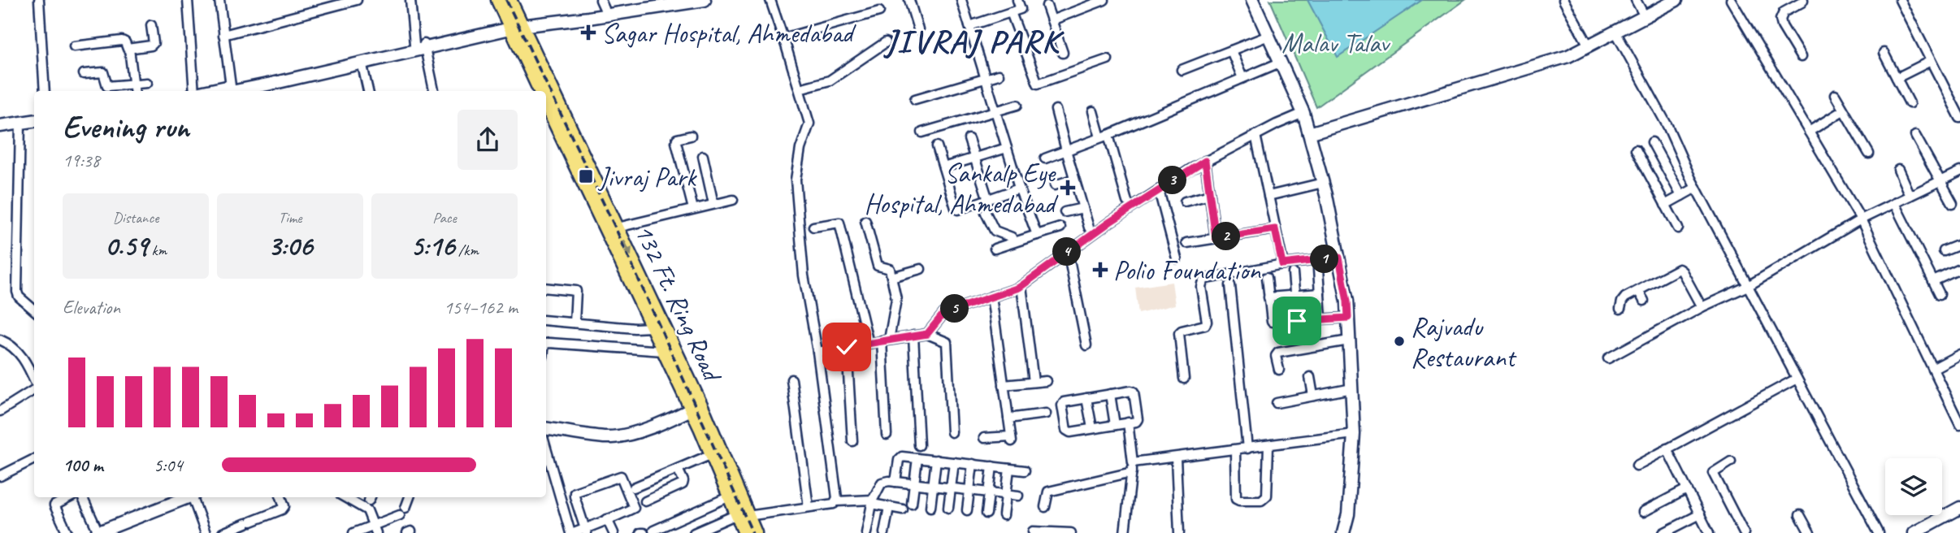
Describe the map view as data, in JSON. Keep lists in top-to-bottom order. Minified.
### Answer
{"streets":{"main road":["132 Ft. Ring Road"]},"districts":["JIVRAJ PARK"],"parks":["Malav Talav"],"places":{"health":["Sagar Hospital, Ahmedabad","Sankalp Eye Hospital, Ahmedabad","Polio Foundation"],"transit":["Jivraj Park"],"other":["Rajvadu Restaurant"]},"page":{"heading":["Evening run","19:38"],"pins":["3","2","4","1","5"],"stats":[["Distance","0.59 km"],["Time","3:06"],["Pace","5:16 /km"]],"chart":["Elevation","154–162 m"],"list":[{"name":"100 m","note":"5:04"}]}}
